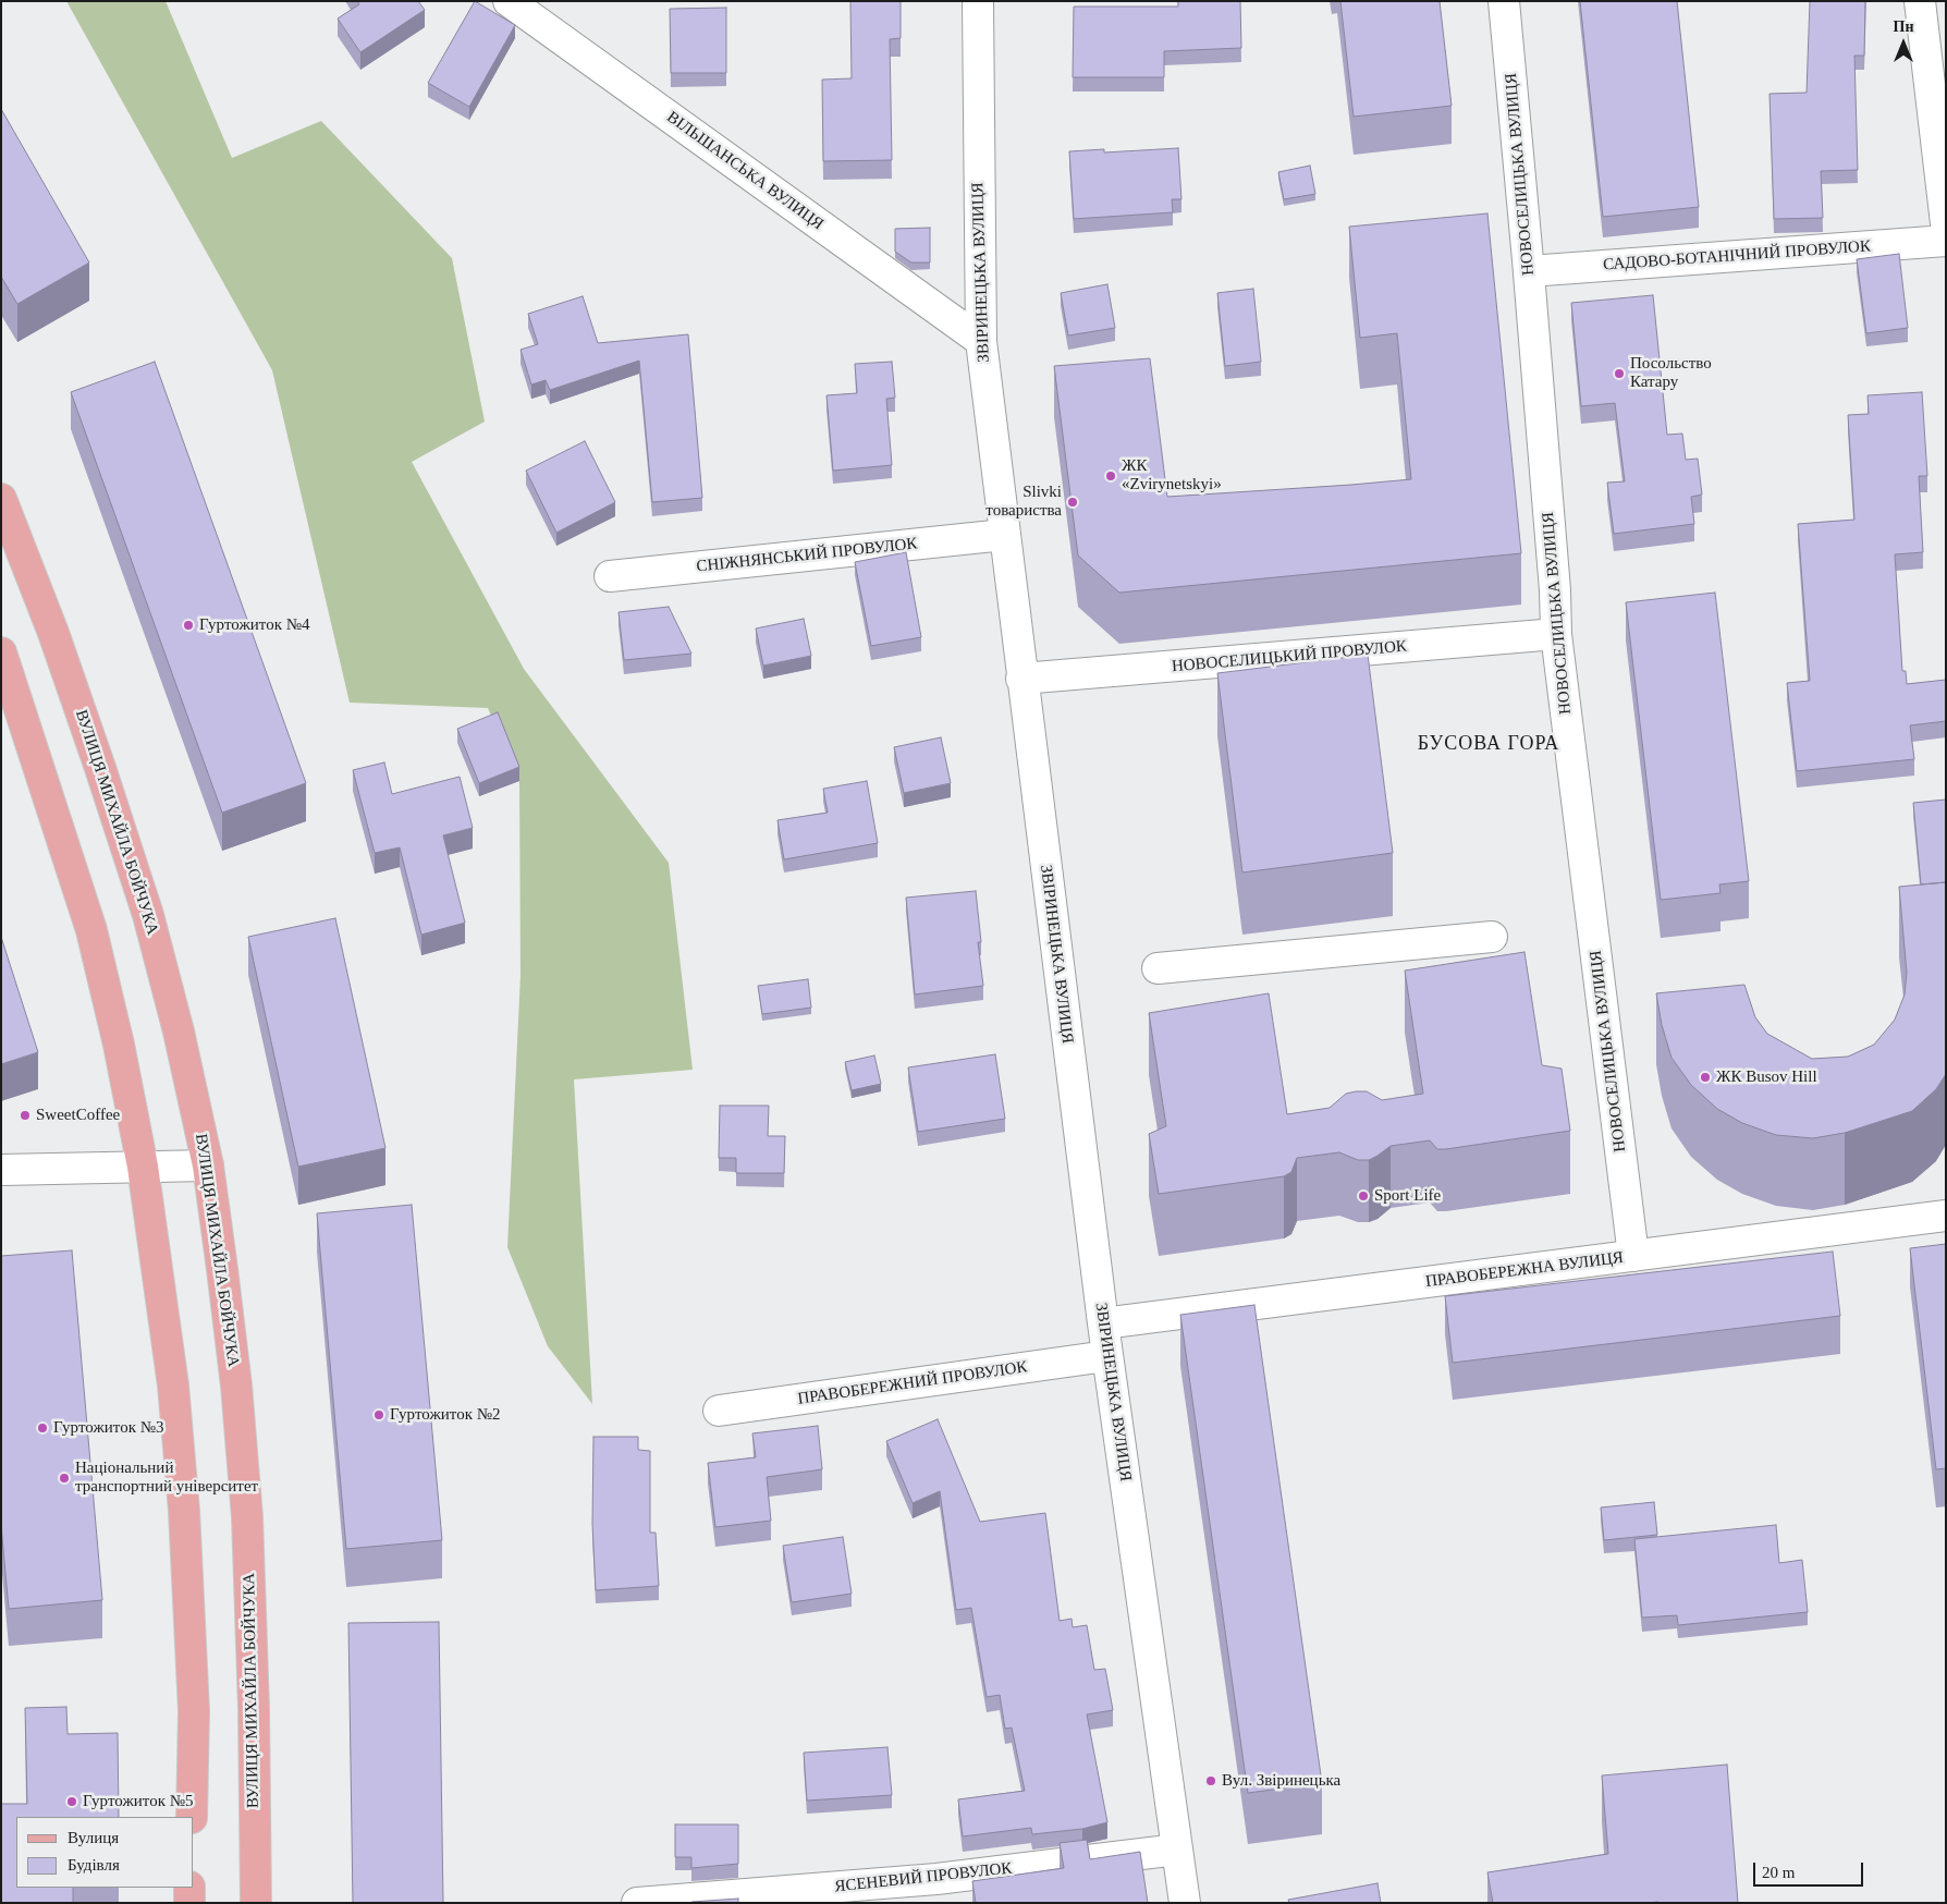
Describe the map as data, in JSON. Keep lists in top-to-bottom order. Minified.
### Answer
{"streets":{"main road":["ВУЛИЦЯ МИХАЙЛА БОЙЧУКА"],"street":["ВІЛЬШАНСЬКА ВУЛИЦЯ","НОВОСЕЛИЦЬКА ВУЛИЦЯ","САДОВО-БОТАНІЧНИЙ ПРОВУЛОК","ЗВІРИНЕЦЬКА ВУЛИЦЯ","СНІЖНЯНСЬКИЙ ПРОВУЛОК","НОВОСЕЛИЦЬКИЙ ПРОВУЛОК","ПРАВОБЕРЕЖНА ВУЛИЦЯ","ПРАВОБЕРЕЖНИЙ ПРОВУЛОК","ЯСЕНЕВИЙ ПРОВУЛОК"]},"crossings":[["ВІЛЬШАНСЬКА ВУЛИЦЯ","ЗВІРИНЕЦЬКА ВУЛИЦЯ"],["НОВОСЕЛИЦЬКА ВУЛИЦЯ","САДОВО-БОТАНІЧНИЙ ПРОВУЛОК"],["НОВОСЕЛИЦЬКА ВУЛИЦЯ","НОВОСЕЛИЦЬКИЙ ПРОВУЛОК"],["НОВОСЕЛИЦЬКА ВУЛИЦЯ","ПРАВОБЕРЕЖНА ВУЛИЦЯ"],["ЗВІРИНЕЦЬКА ВУЛИЦЯ","СНІЖНЯНСЬКИЙ ПРОВУЛОК"],["ЗВІРИНЕЦЬКА ВУЛИЦЯ","НОВОСЕЛИЦЬКИЙ ПРОВУЛОК"],["ЗВІРИНЕЦЬКА ВУЛИЦЯ","ПРАВОБЕРЕЖНА ВУЛИЦЯ"],["ЗВІРИНЕЦЬКА ВУЛИЦЯ","ПРАВОБЕРЕЖНИЙ ПРОВУЛОК"],["ЗВІРИНЕЦЬКА ВУЛИЦЯ","ЯСЕНЕВИЙ ПРОВУЛОК"]],"districts":["БУСОВА ГОРА"],"places":["Посольство Катару","ЖК «Zvirynetskyi»","Slivki товариства","Гуртожиток №4","ЖК Busov Hill","SweetCoffee","Sport Life","Гуртожиток №2","Гуртожиток №3","Національний транспортний університет","Вул. Звіринецька","Гуртожиток №5"],"legend":["Вулиця","Будівля"],"scale_bar":"20 m","north":"top"}
